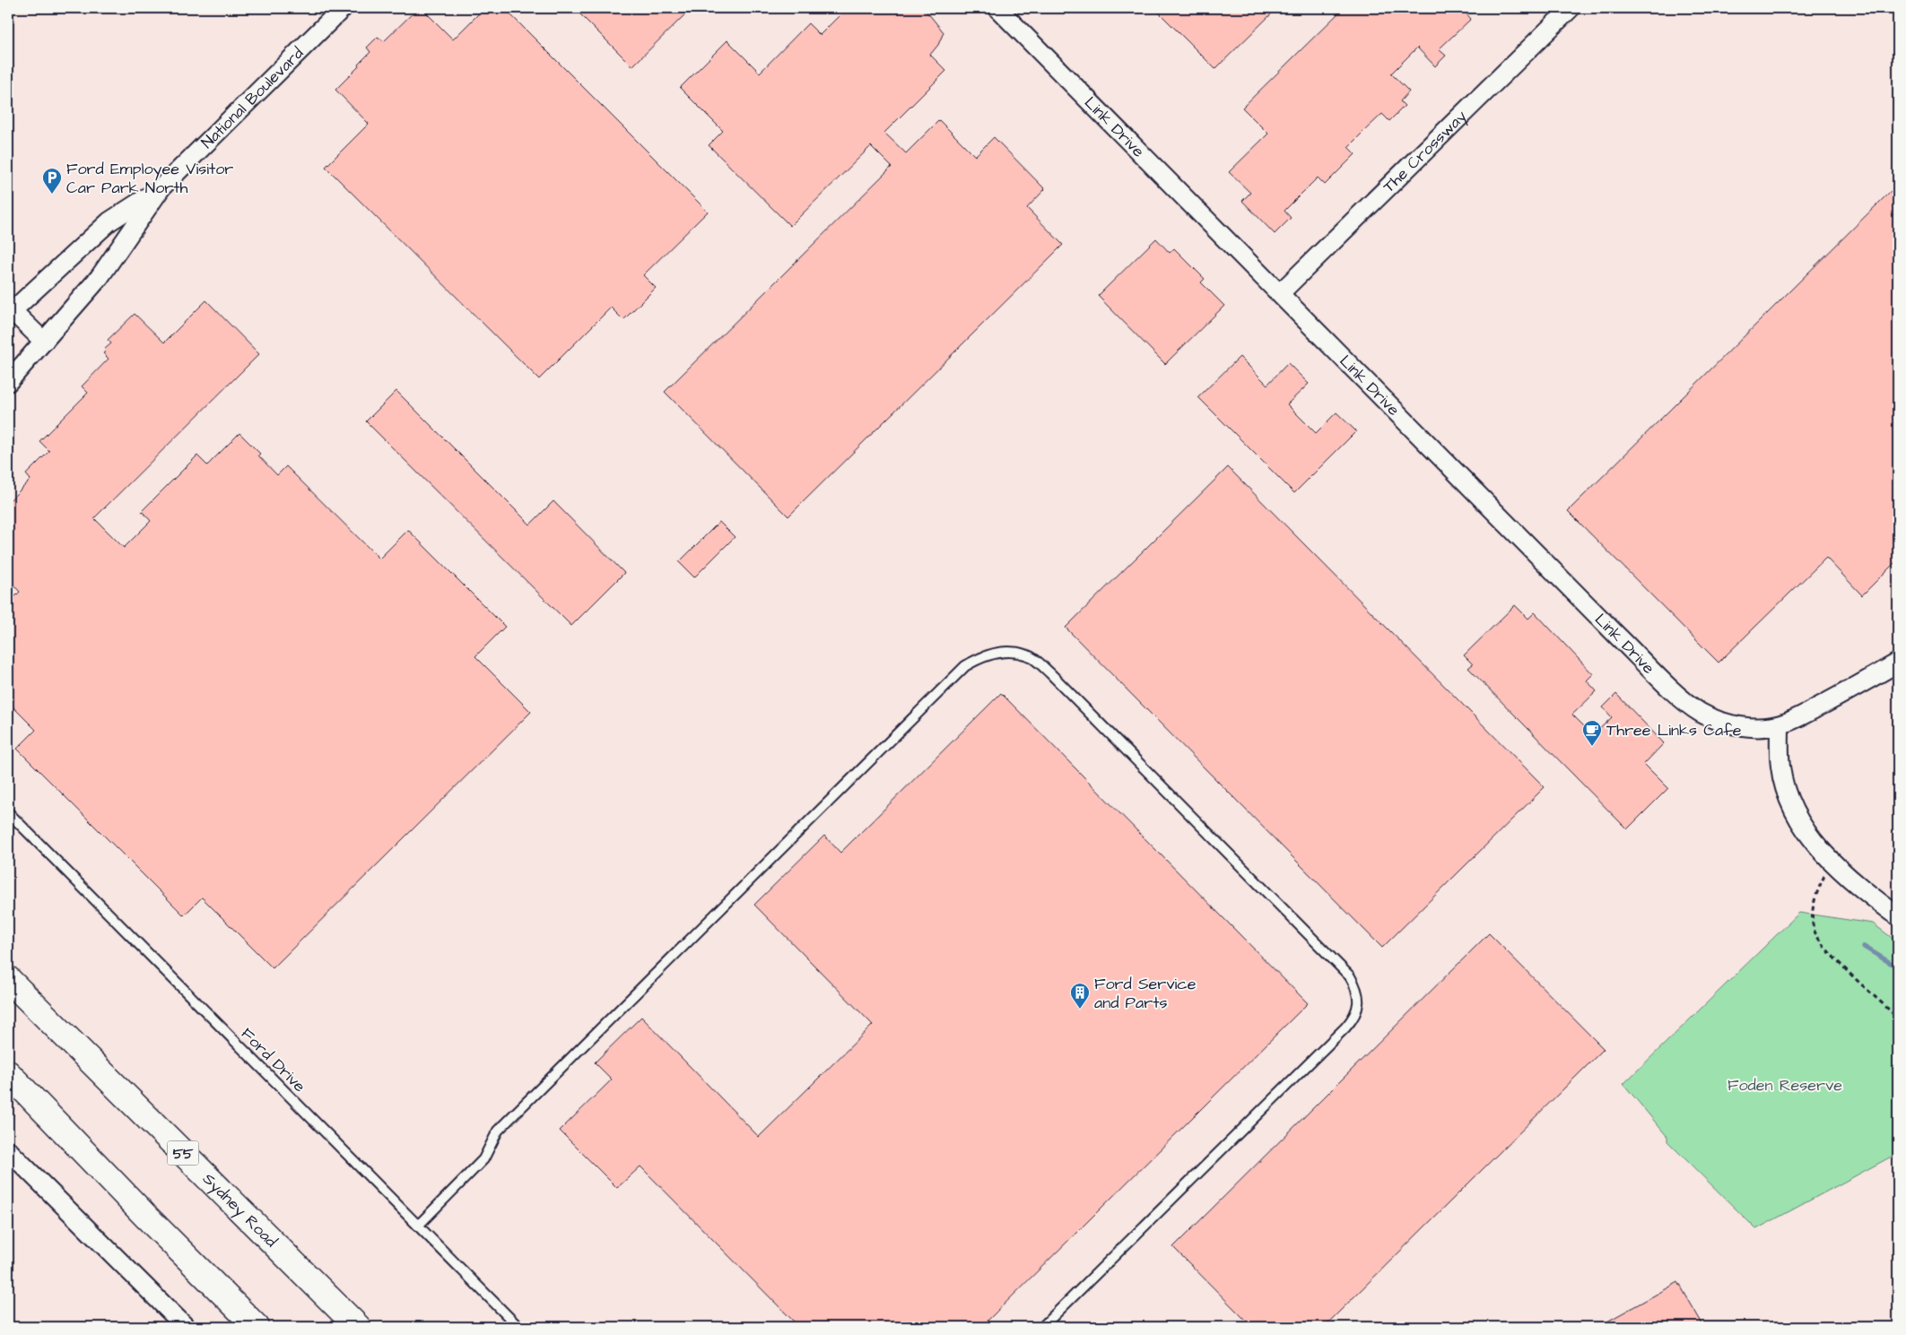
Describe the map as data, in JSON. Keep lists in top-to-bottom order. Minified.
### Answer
{"streets":{"highway":["55","Sydney Road"],"street":["National Boulevard","Link Drive","The Crossway"],"lane":["Ford Drive"]},"crossings":[["Link Drive","The Crossway"]],"parks":["Foden Reserve"],"places":{"parking":["Ford Employee Visitor Car Park North"],"cafe":["Three Links Cafe"],"building":["Ford Service and Parts"]}}
